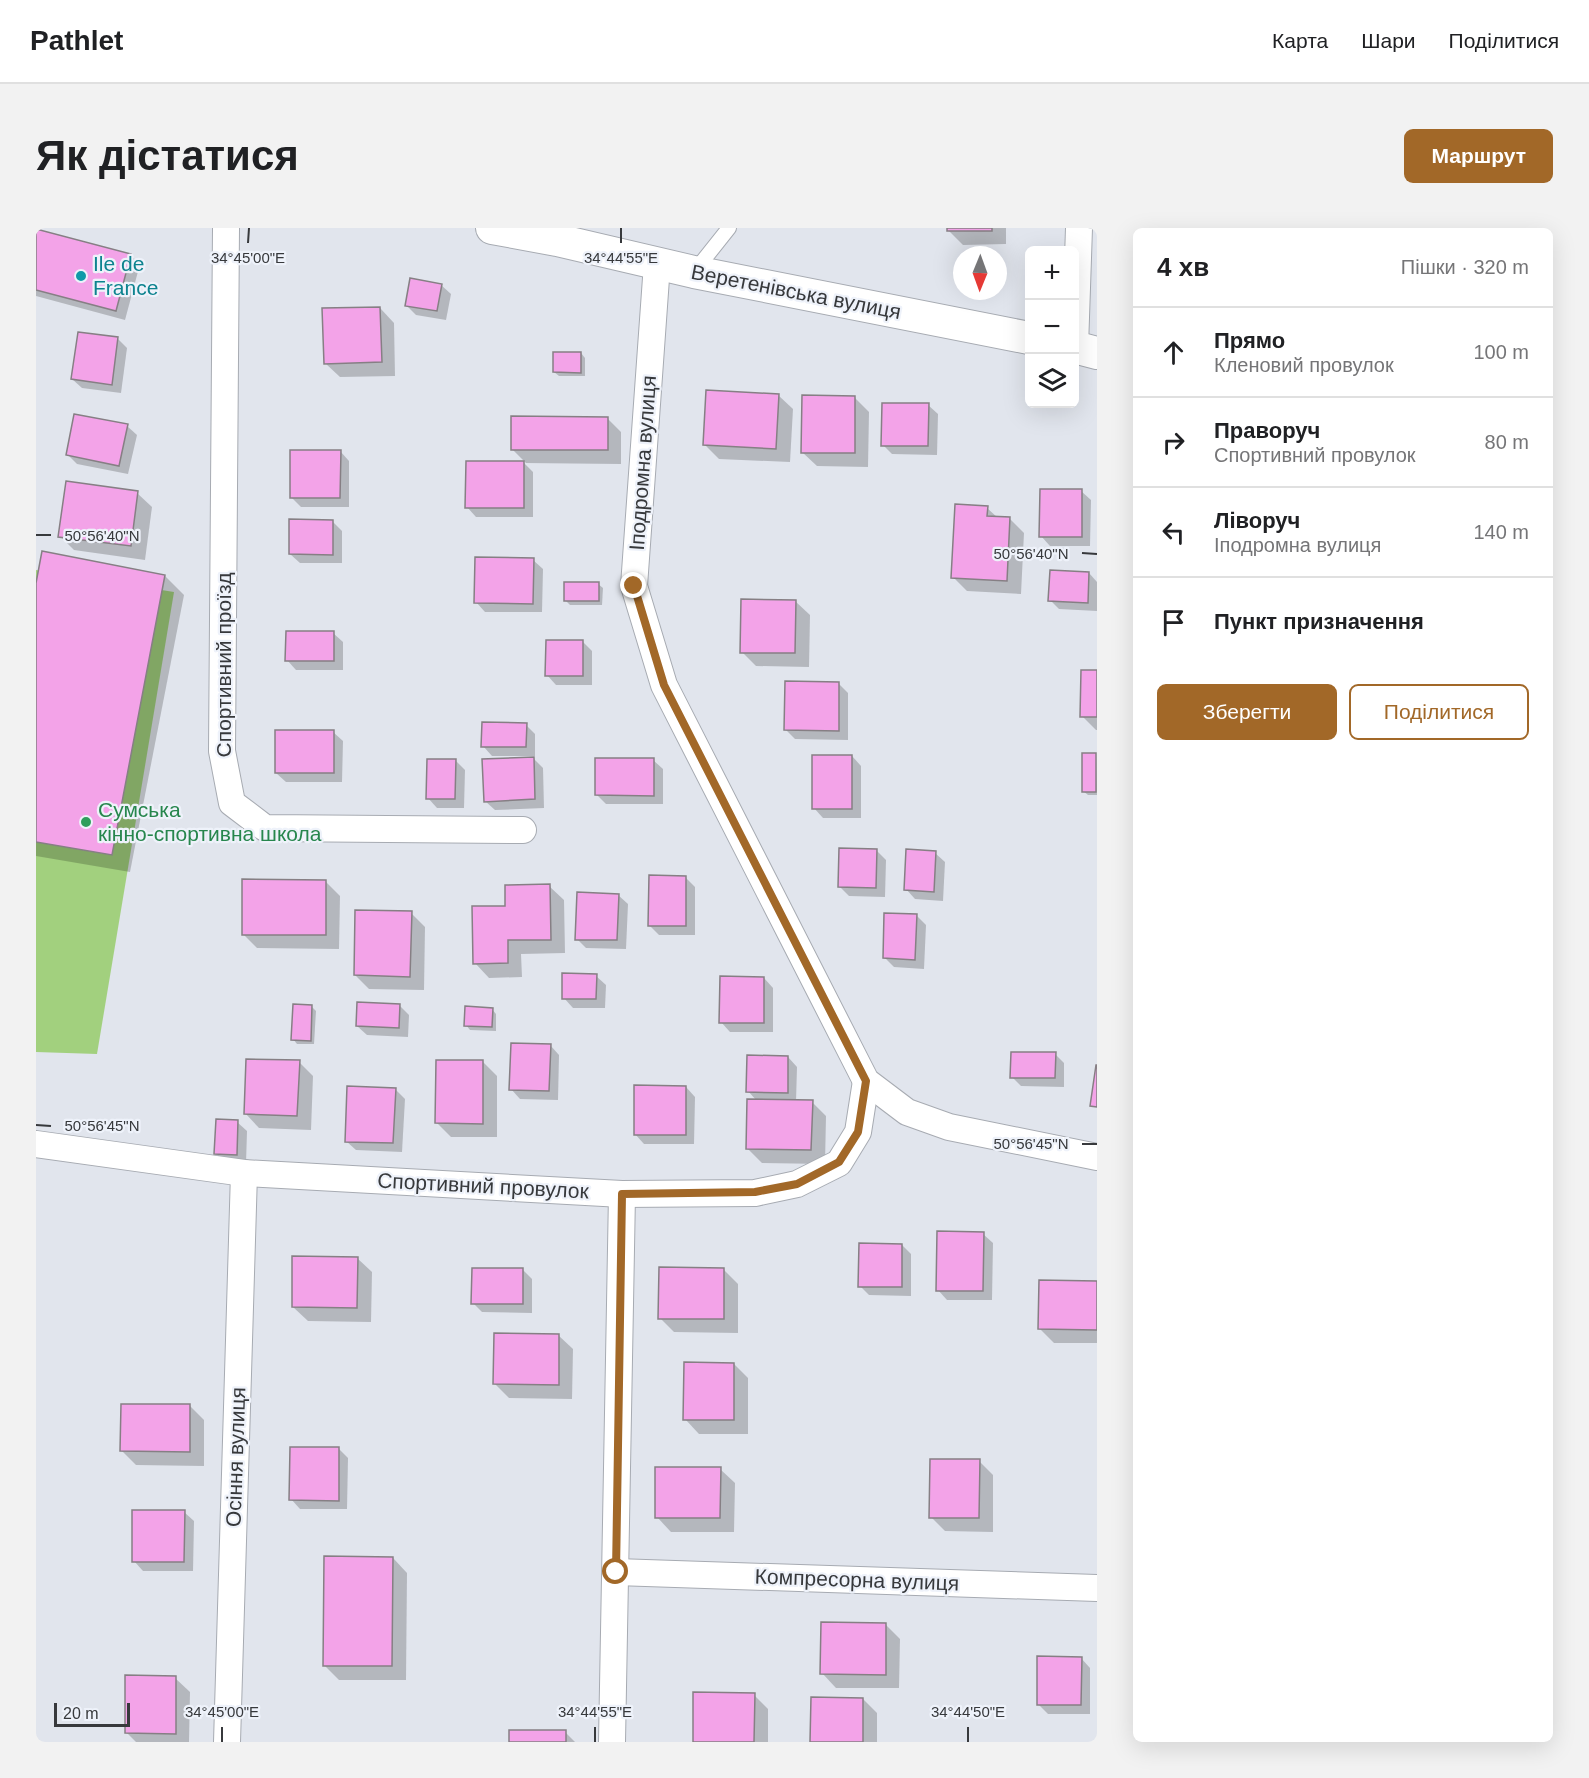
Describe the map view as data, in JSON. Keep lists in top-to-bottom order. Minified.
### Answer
{"streets":{"street":["Веретенівська вулиця","Іподромна вулиця","Спортивний проїзд","Спортивний провулок","Осіння вулиця","Компресорна вулиця"]},"crossings":[["Веретенівська вулиця","Іподромна вулиця"],["Іподромна вулиця","Спортивний провулок"],["Спортивний провулок","Осіння вулиця"]],"places":["Ile de France","Сумська кінно-спортивна школа"],"scale_bar":"20 m","north":"bottom","page":{"header":"Pathlet","nav":["Карта","Шари","Поділитися"],"buttons":["Маршрут",["Зберегти","Поділитися"]],"title":"Як дістатися","heading":["4 хв","Пішки · 320 m"],"map_buttons":["+","−"],"list":[["Прямо","Кленовий провулок","100 m"],["Праворуч","Спортивний провулок","80 m"],["Ліворуч","Іподромна вулиця","140 m"],"Пункт призначення"],"scale":"20 m"},"coordinates":["34°45'00\"E","34°44'55\"E","50°56'40\"N","50°56'45\"N","34°44'50\"E"]}
